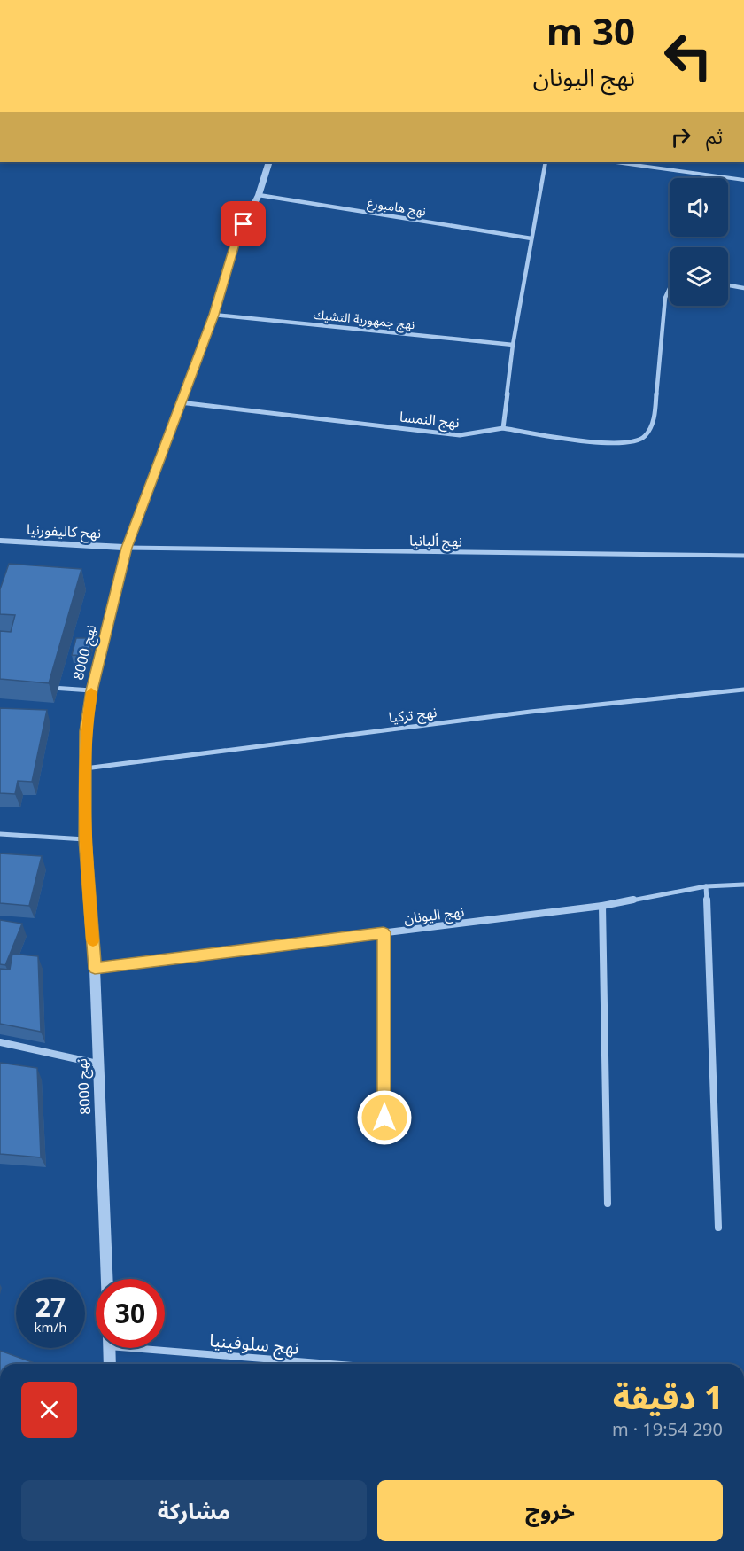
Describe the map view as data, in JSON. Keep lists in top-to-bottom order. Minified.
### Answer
{"streets":{"street":["نهج هامبورغ","نهج جمهورية التشيك","نهج النمسا","نهح كاليفورنيا","نهج ألبانيا","نهج 8000","نهج تركيا","نهج اليونان","نهج سلوفينيا"]},"crossings":[["نهج هامبورغ","نهج 8000"],["نهج جمهورية التشيك","نهج 8000"],["نهج النمسا","نهج 8000"],["نهح كاليفورنيا","نهج ألبانيا"],["نهح كاليفورنيا","نهج 8000"],["نهج ألبانيا","نهج 8000"],["نهج 8000","نهج تركيا"],["نهج 8000","نهج اليونان"]],"page":{"turn":["30 m","نهج اليونان"],"then":"ثم","speed":"27 km/h","limit":"30","heading":["1 دقيقة","290 m · 19:54"],"buttons":["خروج","مشاركة"]}}
